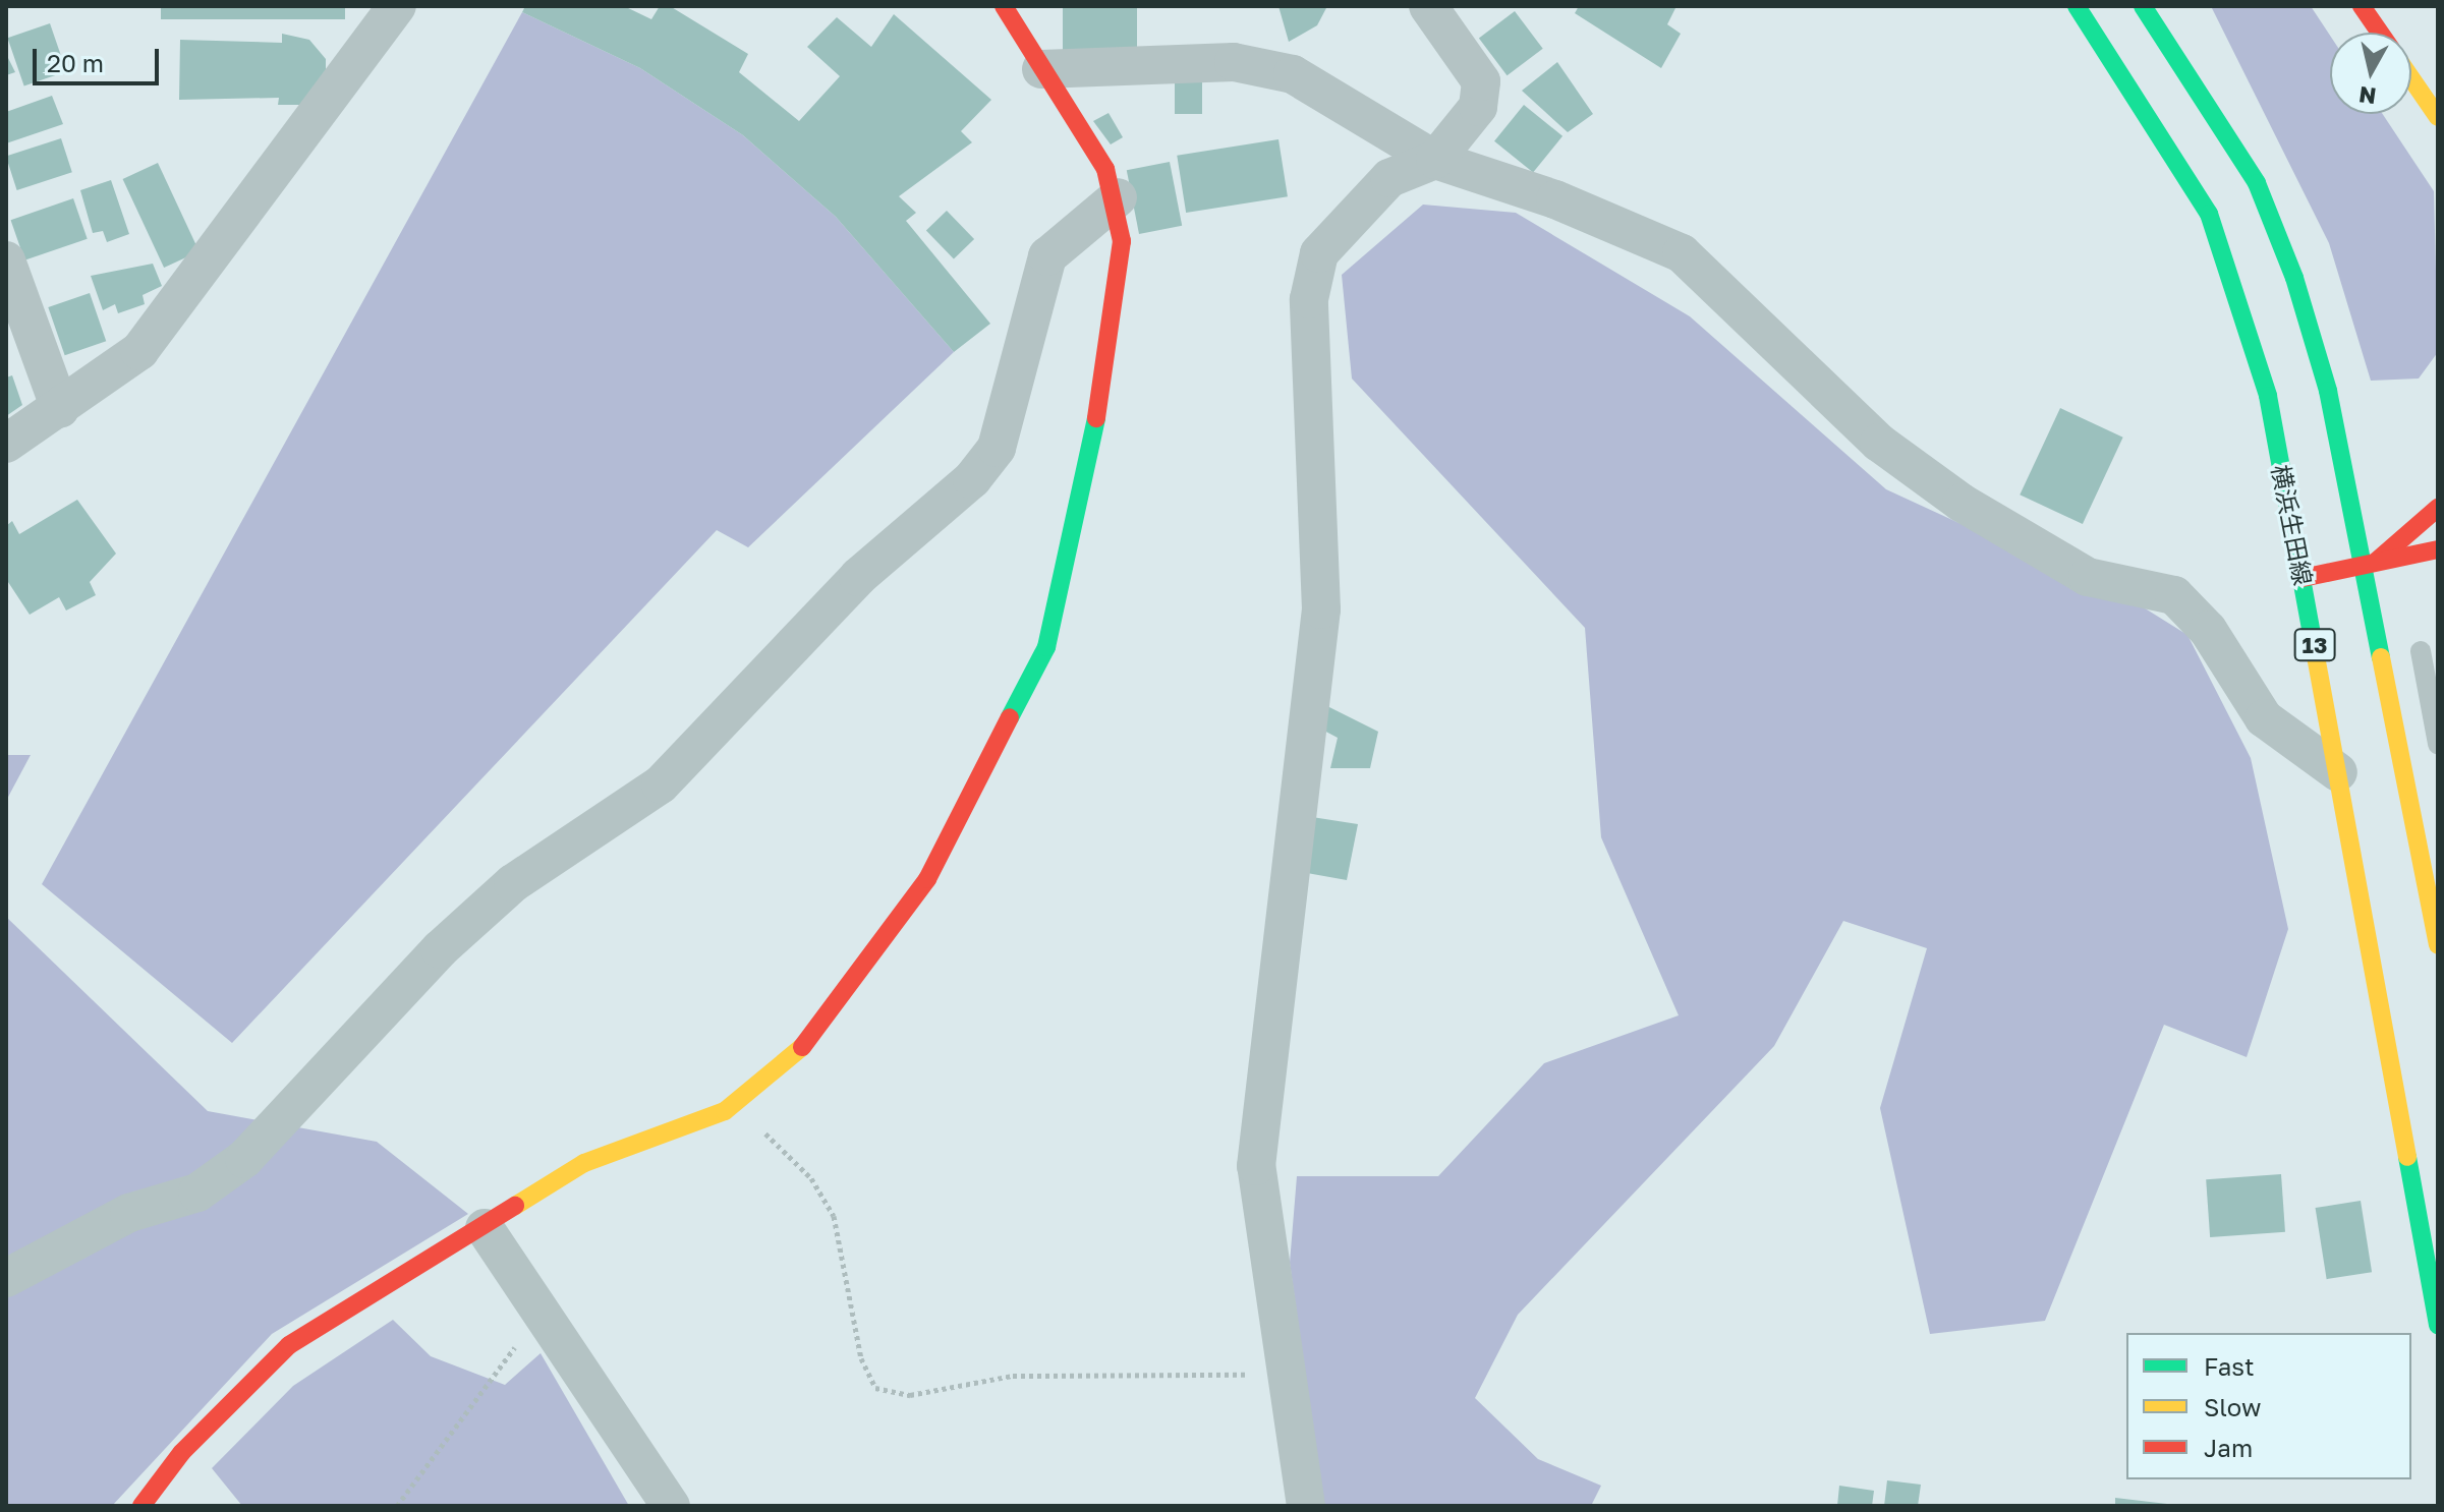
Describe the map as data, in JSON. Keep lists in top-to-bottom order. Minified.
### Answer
{"streets":{"main road":["横浜生田線","13"]},"legend":["Fast","Slow","Jam"],"scale_bar":"20 m","north":"bottom"}
